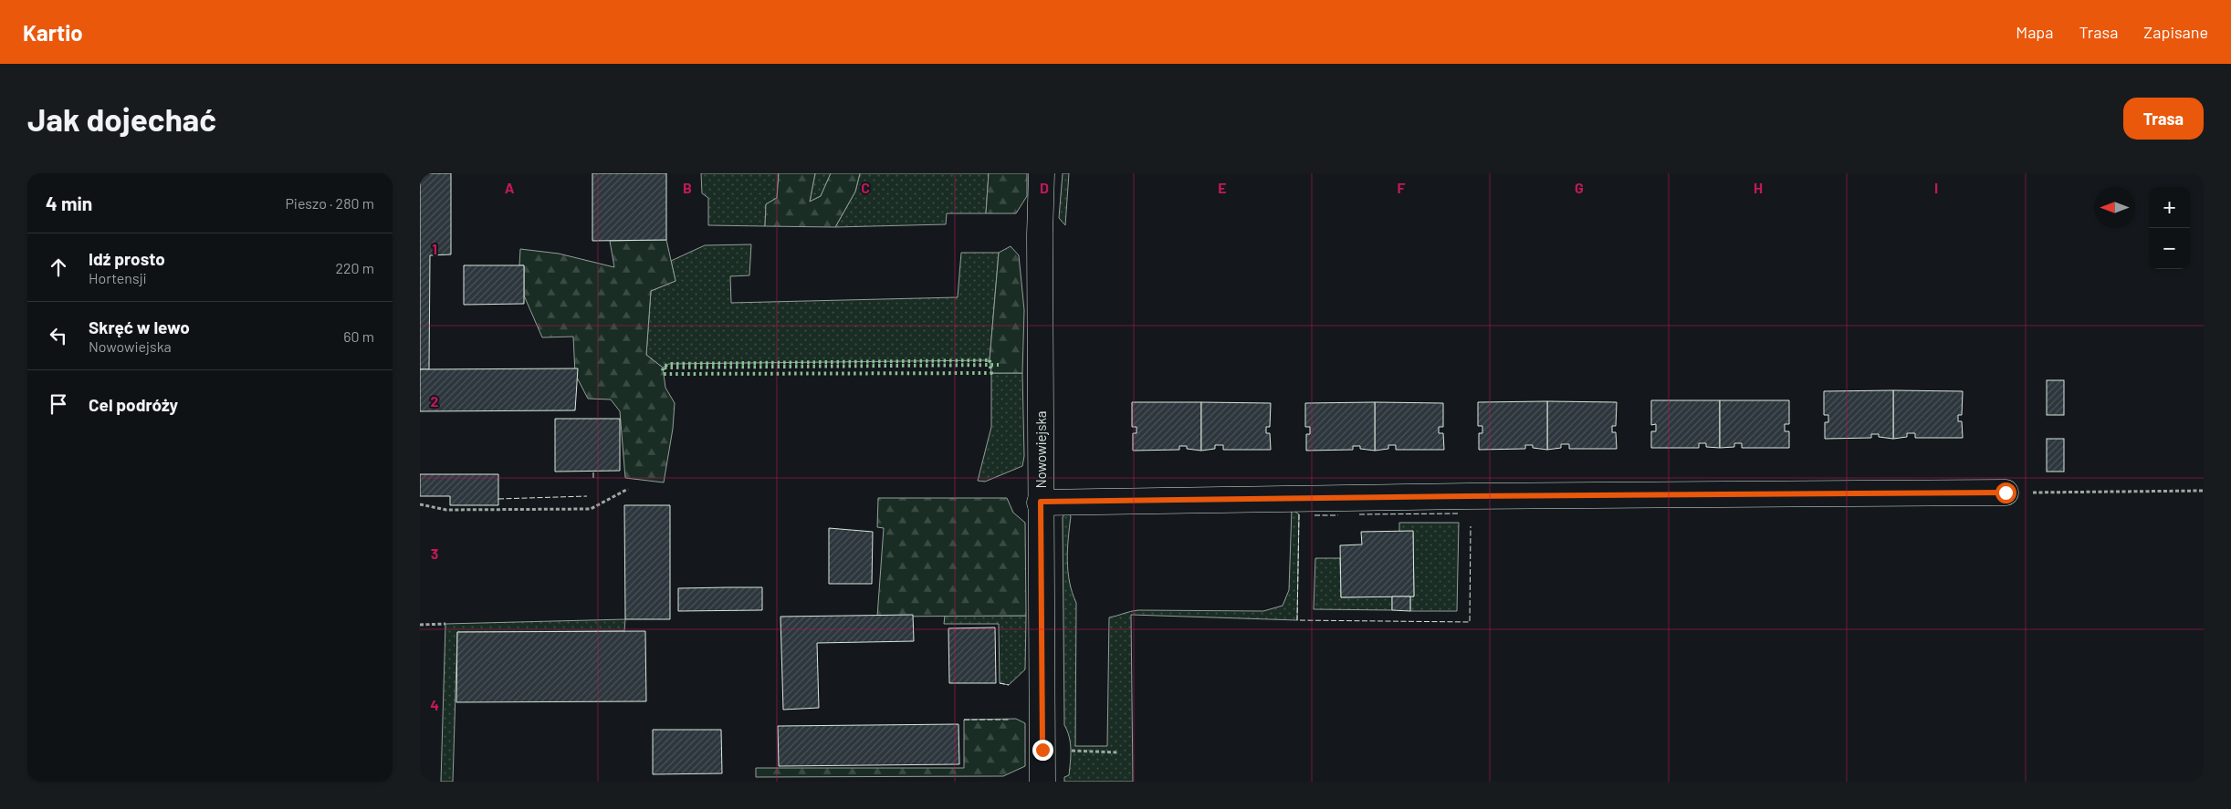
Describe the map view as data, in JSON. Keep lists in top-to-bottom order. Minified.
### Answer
{"streets":{"street":["Nowowiejska"]},"north":"left","page":{"header":"Kartio","nav":["Mapa","Trasa","Zapisane"],"buttons":"Trasa","title":"Jak dojechać","heading":["4 min","Pieszo · 280 m"],"map_buttons":["+","−"],"list":[["Idź prosto","Hortensji","220 m"],["Skręć w lewo","Nowowiejska","60 m"],"Cel podróży"]},"grid":{"columns":["A","B","C","D","E","F","G","H","I"],"rows":["1","2","3","4"]}}
